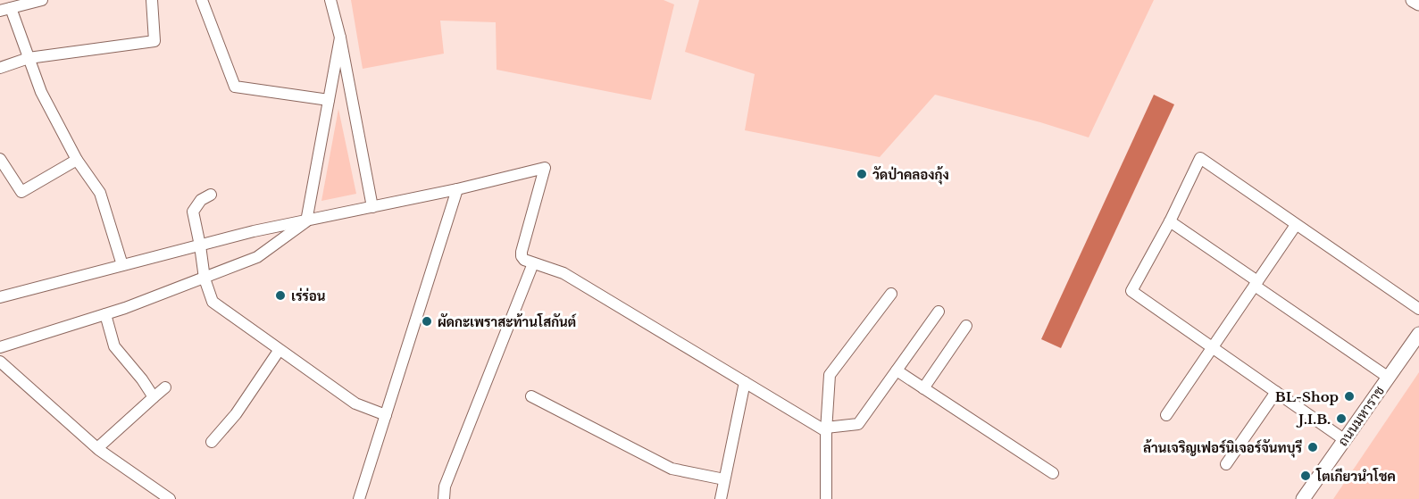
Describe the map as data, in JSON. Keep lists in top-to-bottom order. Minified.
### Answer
{"streets":{"street":["ถนนมหาราช"]},"places":["วัดป่าคลองกุ้ง","เร่ร่อน","ผัดกะเพราสะท้านโสกันต์","BL-Shop","J.I.B.","ล้านเจริญเฟอร์นิเจอร์จันทบุรี","โตเกียวนำโชค"]}
